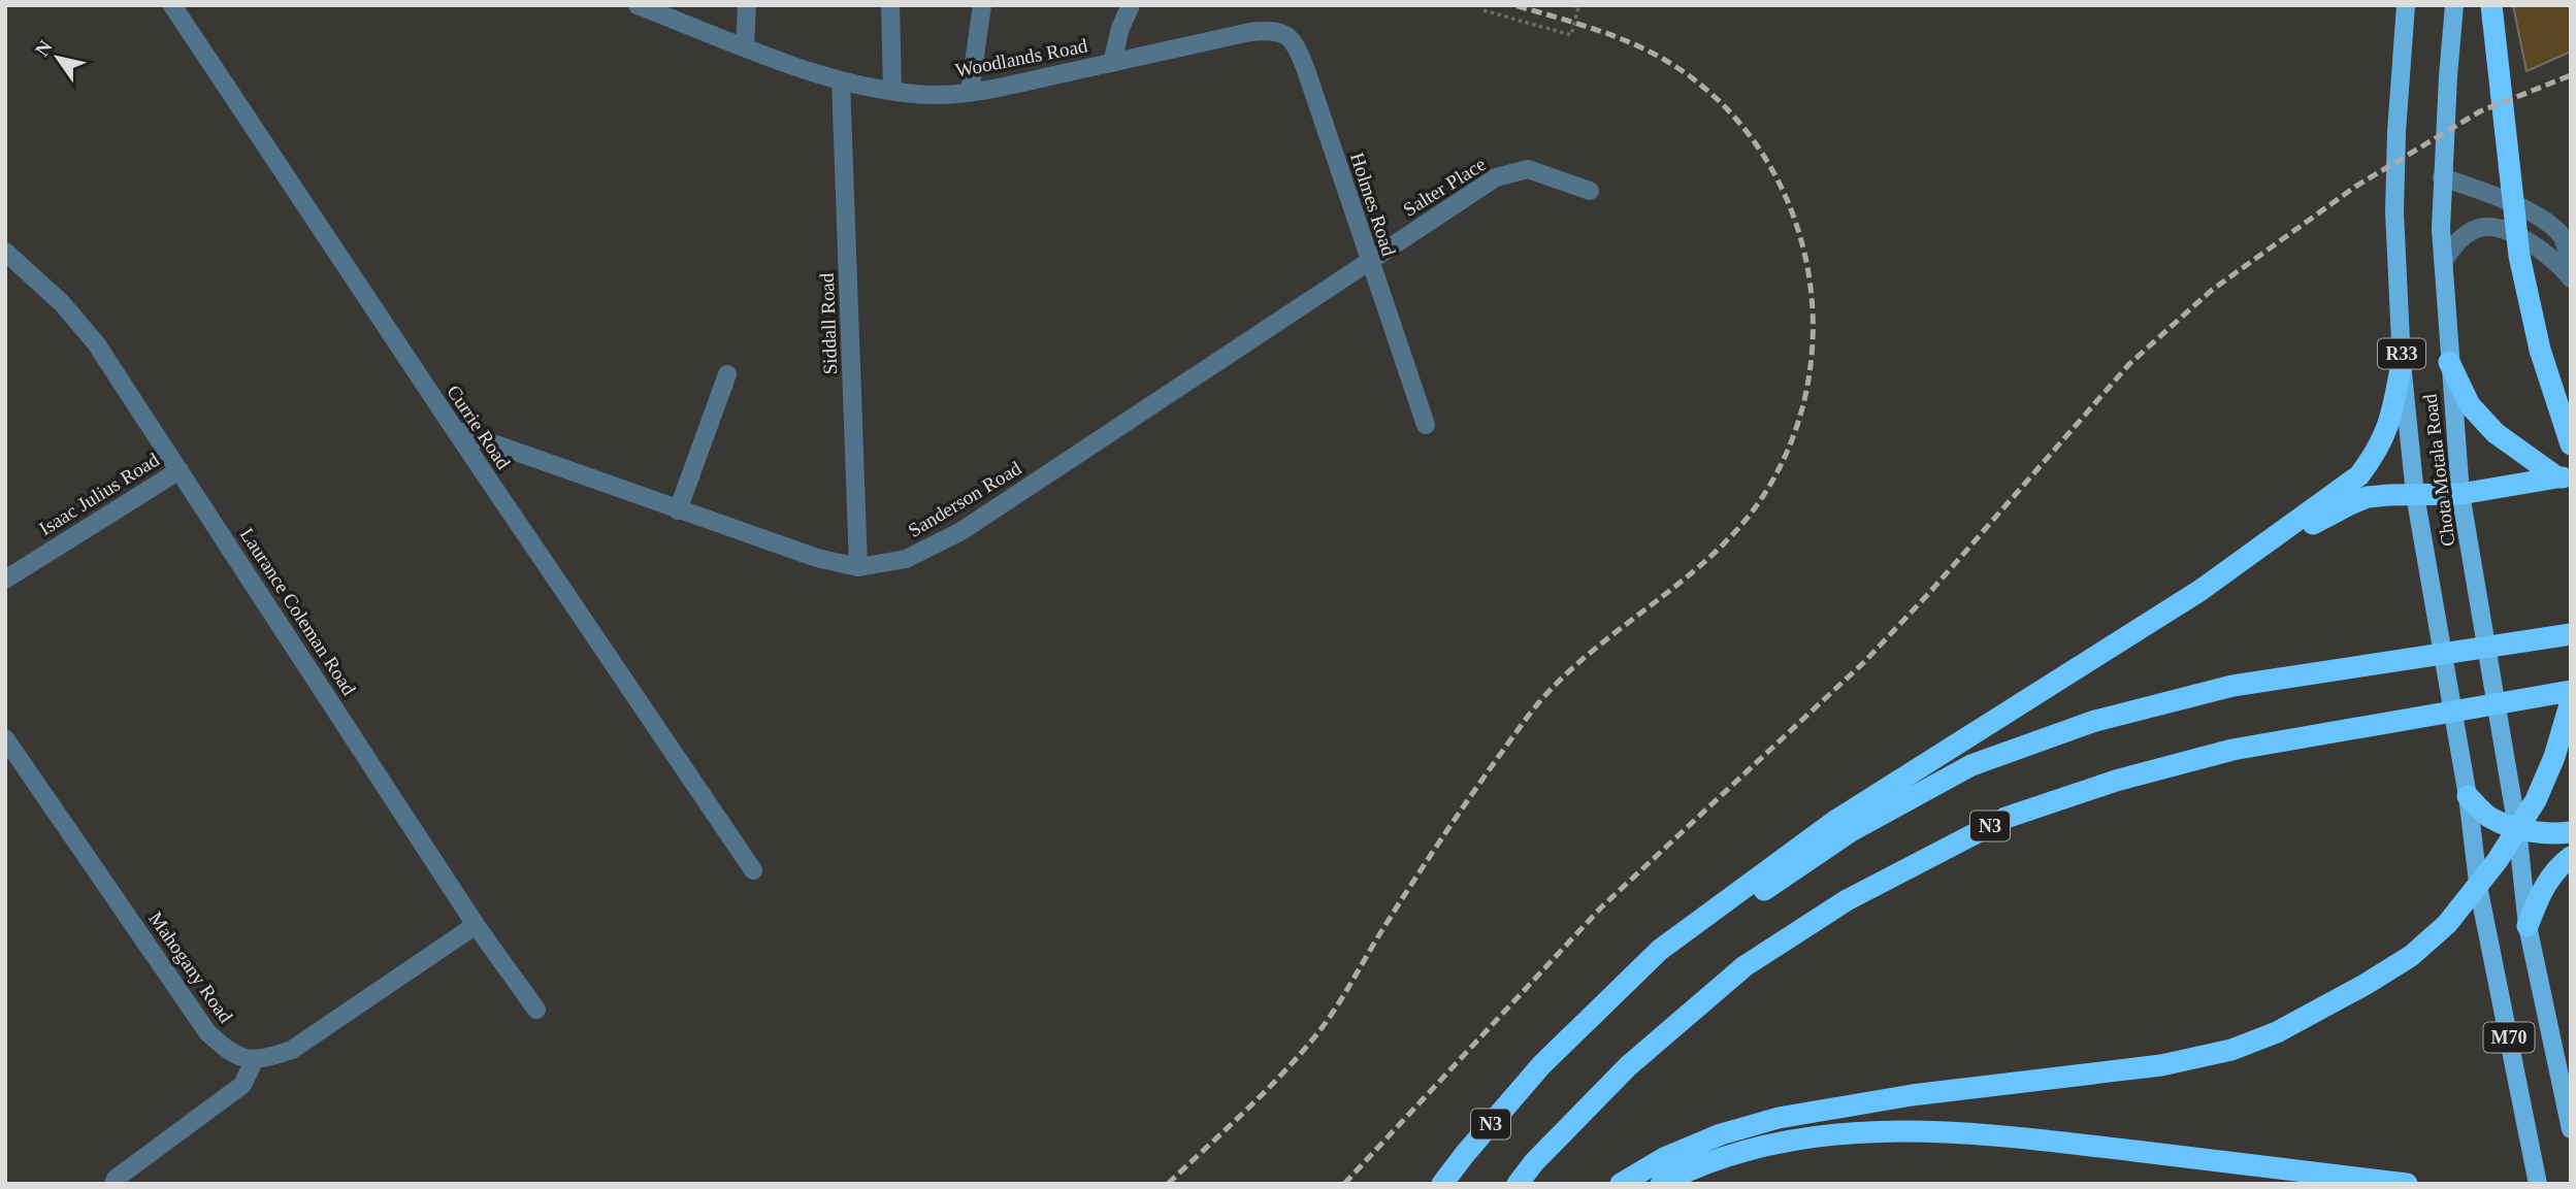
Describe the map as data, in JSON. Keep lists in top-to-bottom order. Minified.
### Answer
{"streets":{"highway":["N3"],"main road":["R33","Chota Motala Road","M70"],"street":["Woodlands Road","Salter Place","Holmes Road","Siddall Road","Currie Road","Isaac Julius Road","Sanderson Road","Laurance Coleman Road","Mahogany Road"]},"crossings":[["Woodlands Road","Holmes Road"],["Woodlands Road","Siddall Road"],["Salter Place","Holmes Road"],["Salter Place","Sanderson Road"],["Holmes Road","Sanderson Road"],["Siddall Road","Sanderson Road"],["Currie Road","Sanderson Road"],["Chota Motala Road","M70"],["Isaac Julius Road","Laurance Coleman Road"]],"north":"top left"}
